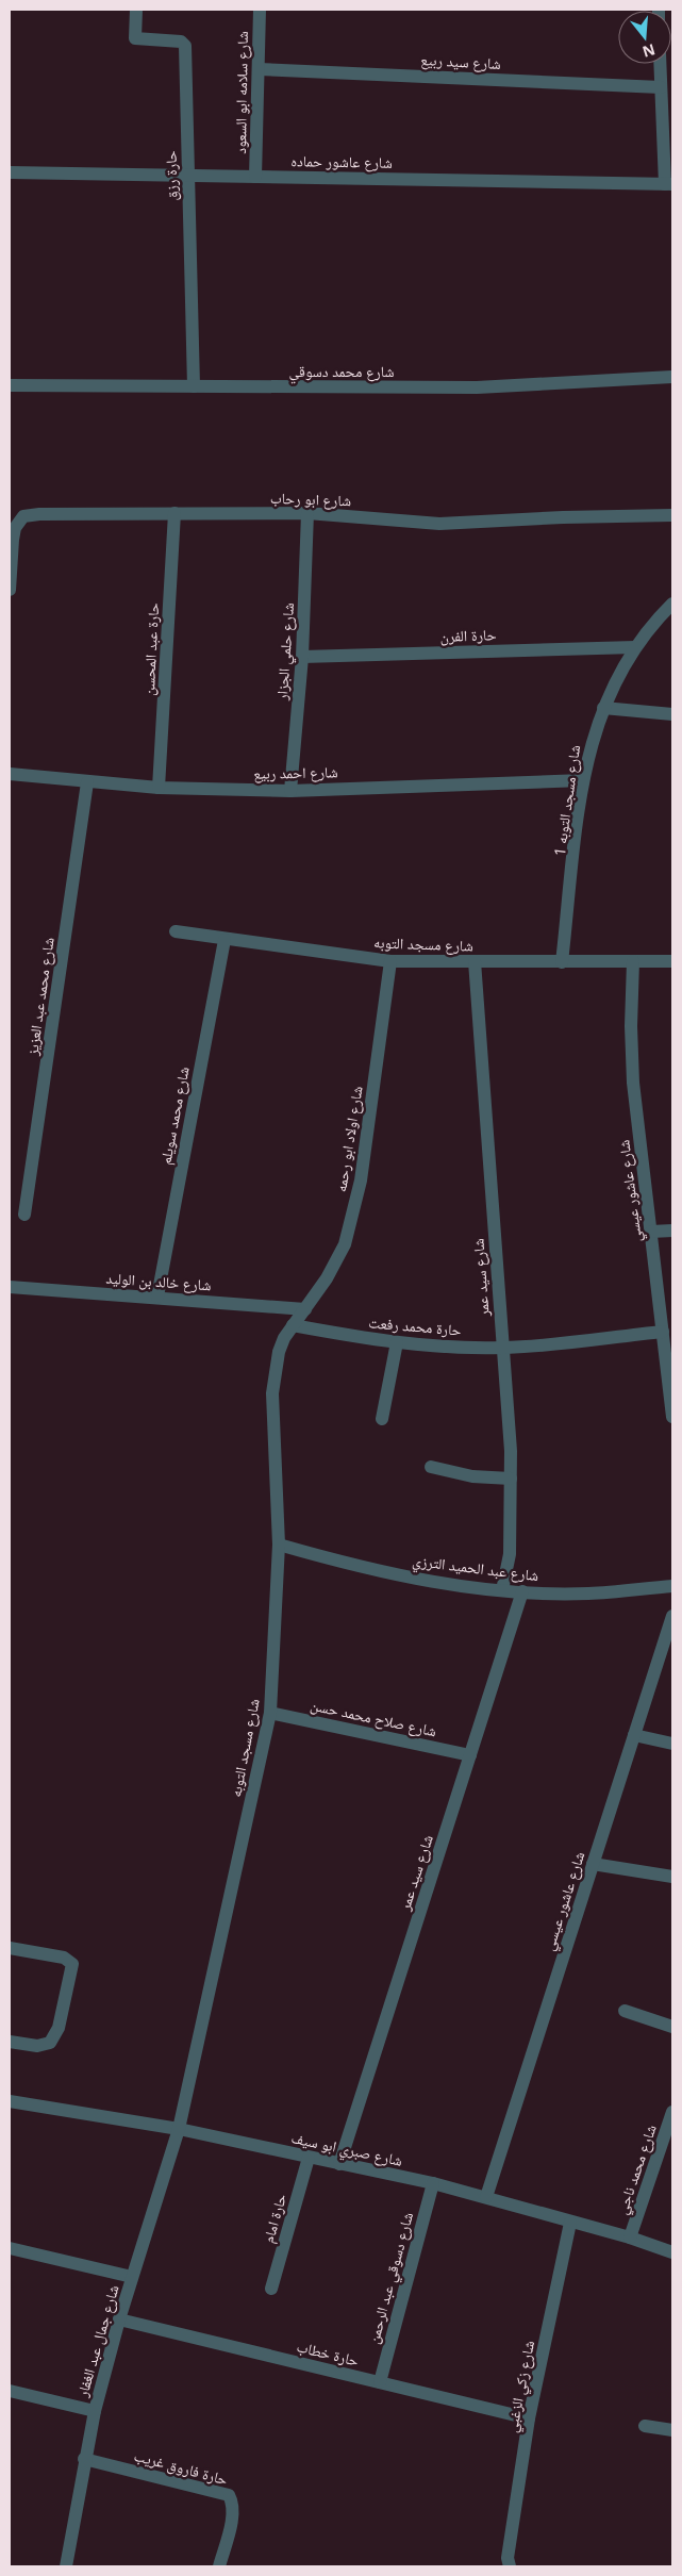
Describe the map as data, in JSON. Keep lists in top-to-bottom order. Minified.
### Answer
{"streets":{"street":["شارع سيد ربيع","شارع سلامه ابو السعود","شارع عاشور حماده","حارة رزق","شارع محمد دسوقي","شارع ابو رحاب","حارة الفرن","حارة عبد المحسن","شارع حلمي الجزار","شارع احمد ربيع","شارع مسجد التوبه 1","شارع مسجد التوبه","شارع محمد عبد العزيز","شارع محمد سويلم","شارع اولاد ابو رحمه","شارع عاشور عيسي","شارع سيد عمر","شارع خالد بن الوليد","حارة محمد رفعت","شارع عبد الحميد الترزي","شارع صلاح محمد حسن","شارع صبري ابو سيف","شارع محمد ناجي","حارة امام","شارع دسوقي عبد الرحمن","شارع جمال عبد الغفار","حارة خطاب","شارع زكي الزغبي","حارة فاروق غريب"]},"crossings":[["شارع سيد ربيع","شارع سلامه ابو السعود"],["شارع سلامه ابو السعود","شارع عاشور حماده"],["شارع عاشور حماده","حارة رزق"],["حارة رزق","شارع محمد دسوقي"],["شارع ابو رحاب","حارة عبد المحسن"],["شارع ابو رحاب","شارع حلمي الجزار"],["حارة الفرن","شارع حلمي الجزار"],["حارة الفرن","شارع مسجد التوبه 1"],["حارة عبد المحسن","شارع احمد ربيع"],["شارع حلمي الجزار","شارع احمد ربيع"],["شارع احمد ربيع","شارع مسجد التوبه 1"],["شارع احمد ربيع","شارع محمد عبد العزيز"],["شارع مسجد التوبه 1","شارع مسجد التوبه"],["شارع مسجد التوبه","شارع محمد سويلم"],["شارع مسجد التوبه","شارع اولاد ابو رحمه"],["شارع مسجد التوبه","شارع عاشور عيسي"],["شارع مسجد التوبه","شارع سيد عمر"],["شارع مسجد التوبه","شارع خالد بن الوليد"],["شارع مسجد التوبه","حارة محمد رفعت"],["شارع مسجد التوبه","شارع عبد الحميد الترزي"],["شارع مسجد التوبه","شارع صلاح محمد حسن"],["شارع مسجد التوبه","شارع صبري ابو سيف"],["شارع مسجد التوبه","شارع جمال عبد الغفار"],["شارع محمد سويلم","شارع خالد بن الوليد"],["شارع اولاد ابو رحمه","شارع خالد بن الوليد"],["شارع عاشور عيسي","حارة محمد رفعت"],["شارع عاشور عيسي","شارع صبري ابو سيف"],["شارع سيد عمر","حارة محمد رفعت"],["شارع سيد عمر","شارع عبد الحميد الترزي"],["شارع سيد عمر","شارع صلاح محمد حسن"],["شارع سيد عمر","شارع صبري ابو سيف"],["شارع صبري ابو سيف","شارع محمد ناجي"],["شارع صبري ابو سيف","حارة امام"],["شارع صبري ابو سيف","شارع دسوقي عبد الرحمن"],["شارع صبري ابو سيف","شارع جمال عبد الغفار"],["شارع صبري ابو سيف","شارع زكي الزغبي"],["شارع دسوقي عبد الرحمن","حارة خطاب"],["شارع جمال عبد الغفار","حارة خطاب"],["شارع جمال عبد الغفار","حارة فاروق غريب"],["حارة خطاب","شارع زكي الزغبي"]],"north":"bottom"}
